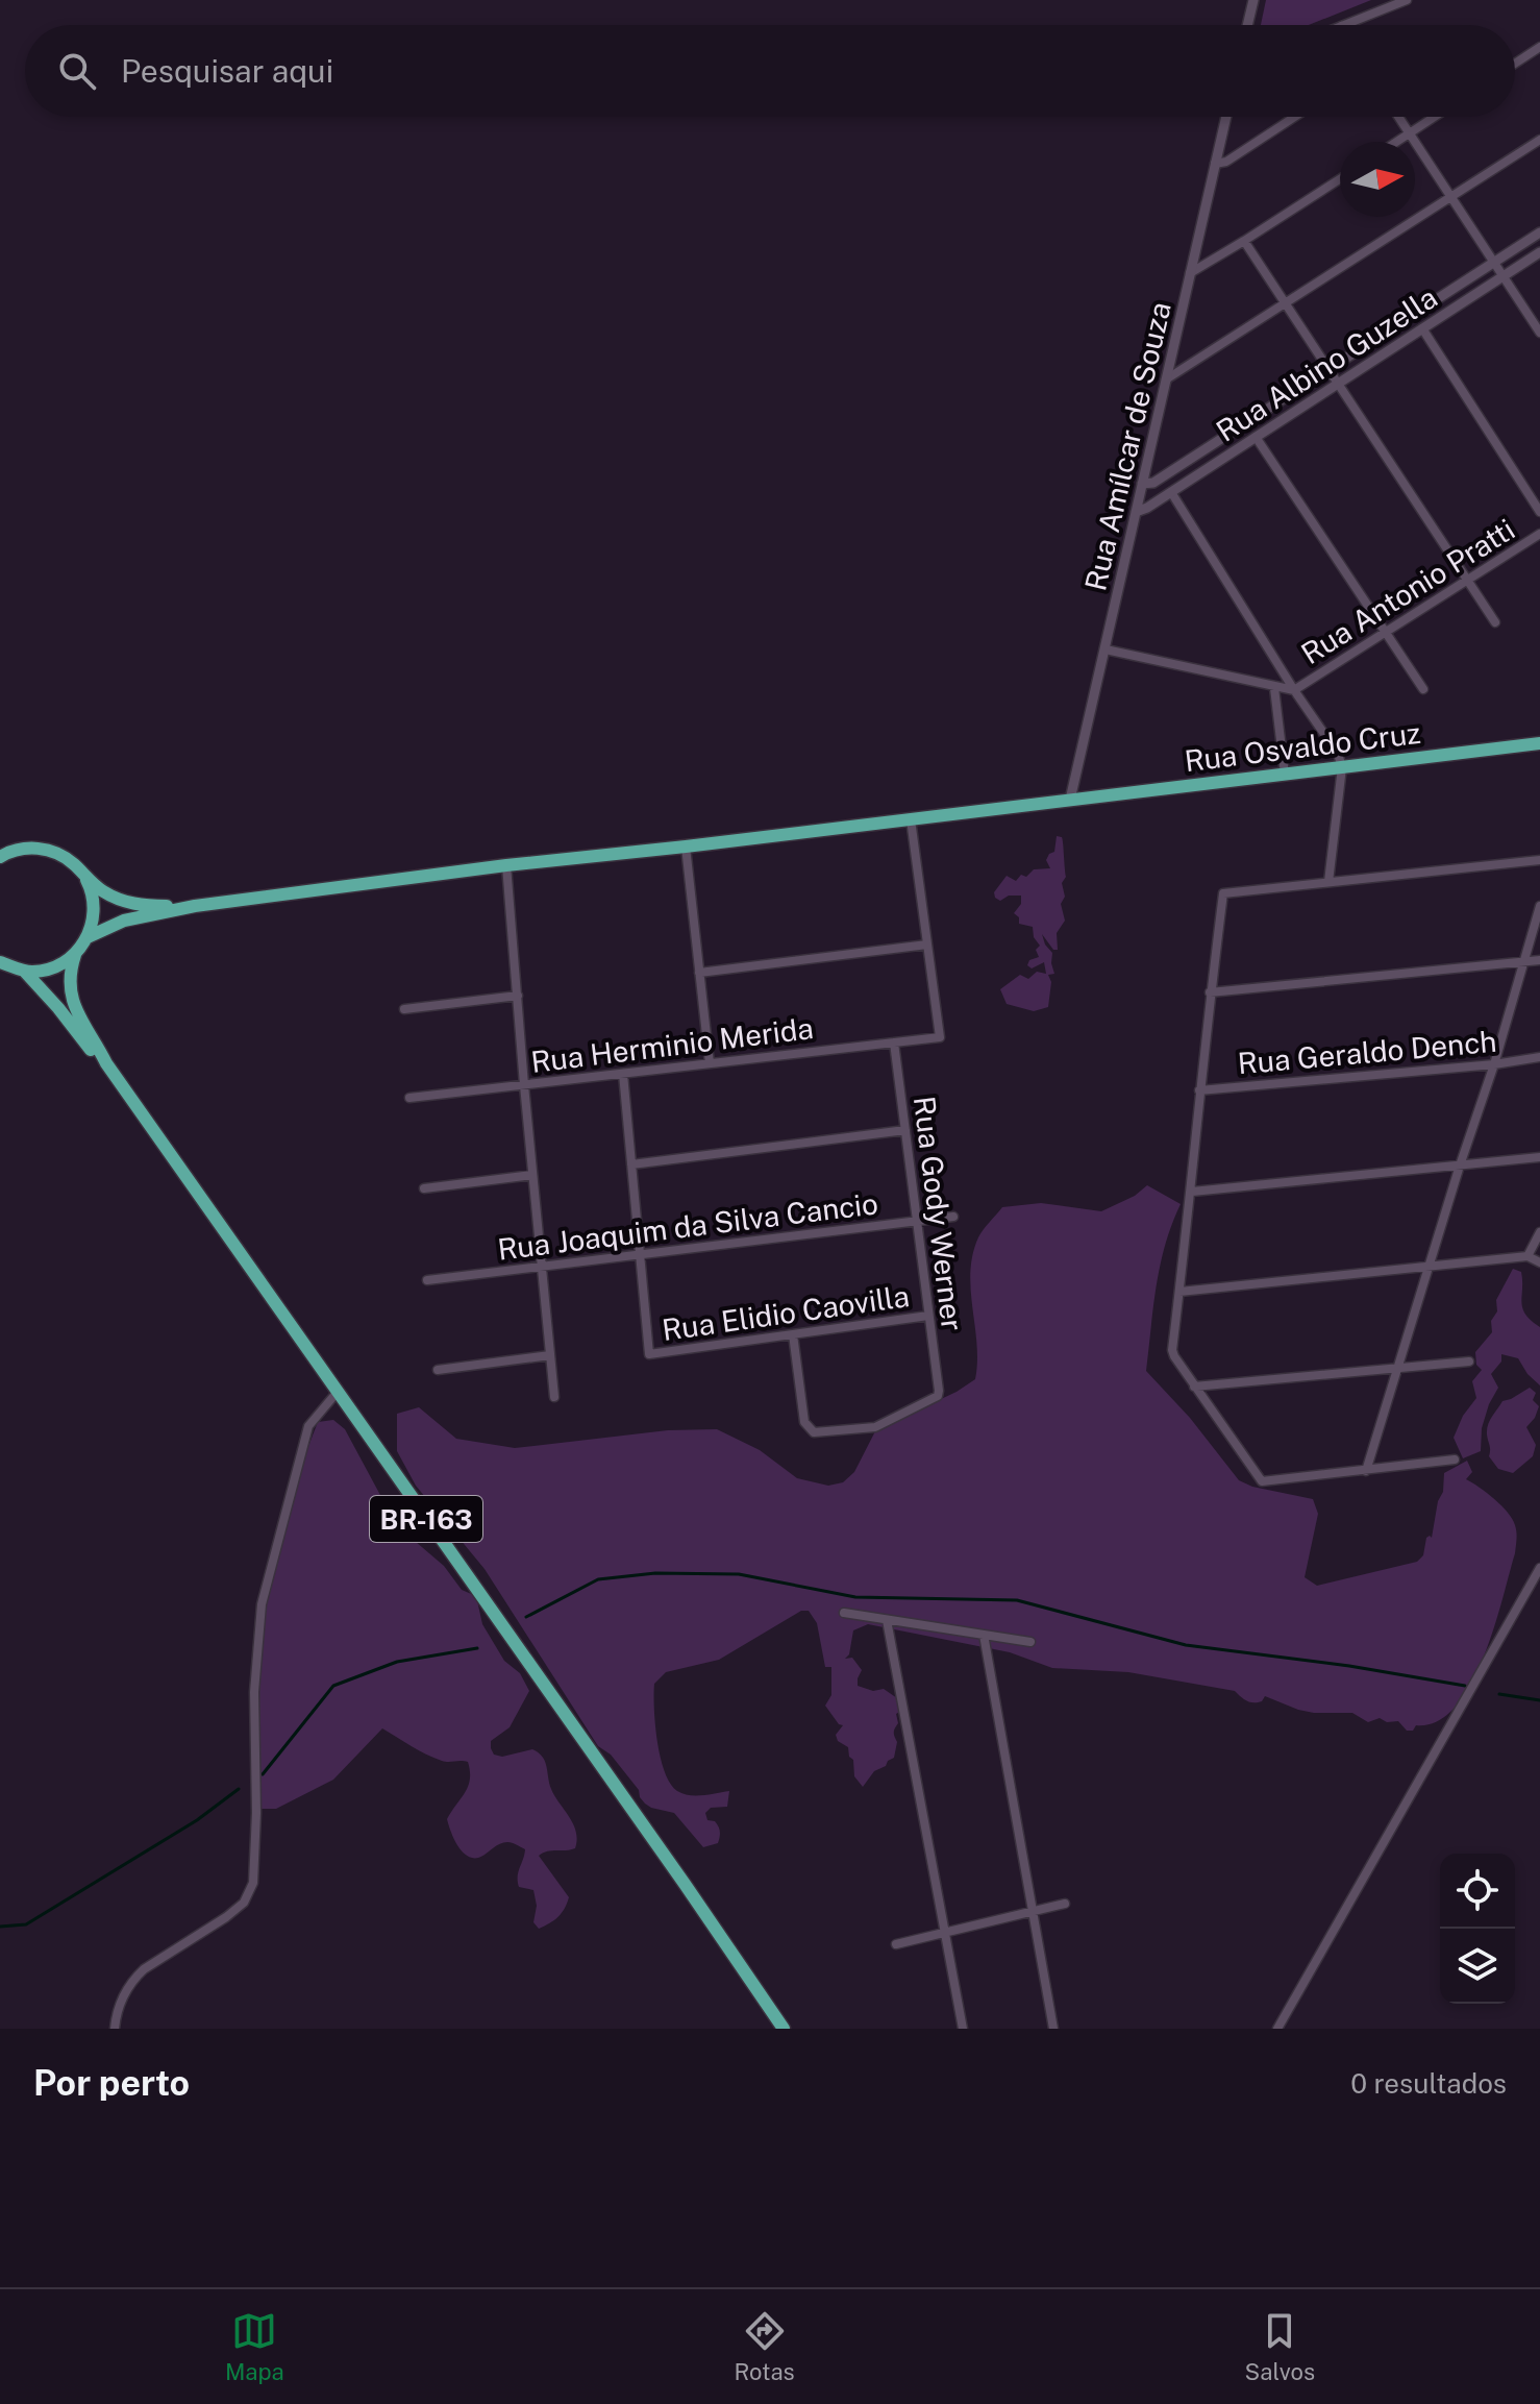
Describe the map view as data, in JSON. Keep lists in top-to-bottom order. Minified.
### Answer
{"streets":{"highway":["Rua Osvaldo Cruz","BR-163"],"street":["Rua Albino Guzella","Rua Amílcar de Souza","Rua Antonio Pratti","Rua Herminio Merida","Rua Geraldo Dench","Rua Gody Werner","Rua Joaquim da Silva Cancio","Rua Elidio Caovilla"]},"crossings":[["Rua Albino Guzella","Rua Amílcar de Souza"],["Rua Amílcar de Souza","Rua Antonio Pratti"],["Rua Amílcar de Souza","Rua Osvaldo Cruz"],["Rua Herminio Merida","Rua Gody Werner"],["Rua Gody Werner","Rua Joaquim da Silva Cancio"],["Rua Gody Werner","Rua Elidio Caovilla"],["Rua Joaquim da Silva Cancio","Rua Elidio Caovilla"]],"north":"right","page":{"search":"Pesquisar aqui","heading":["Por perto","0 resultados"],"nav":["Mapa","Rotas","Salvos"]}}
